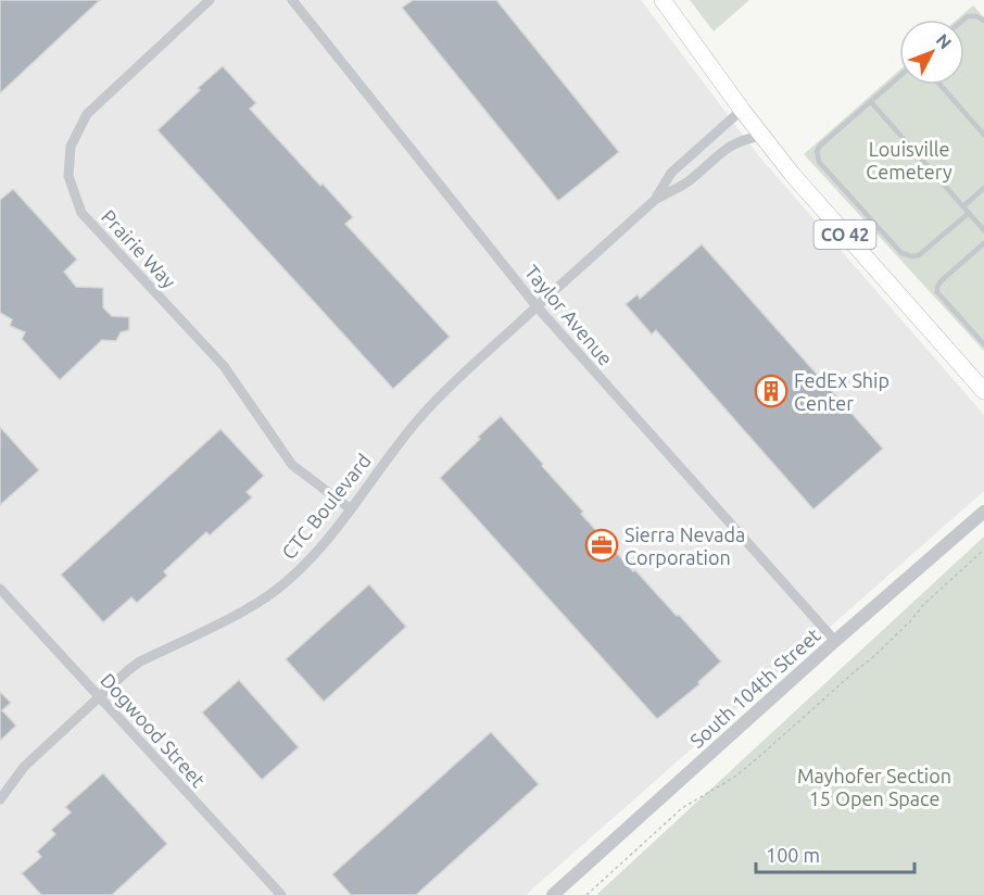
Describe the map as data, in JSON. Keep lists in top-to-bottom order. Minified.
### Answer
{"streets":{"main road":["CO 42"],"street":["Prairie Way","Taylor Avenue","CTC Boulevard","South 104th Street","Dogwood Street"]},"crossings":[["CO 42","CTC Boulevard"],["Prairie Way","CTC Boulevard"],["Taylor Avenue","CTC Boulevard"],["Taylor Avenue","South 104th Street"],["CTC Boulevard","Dogwood Street"]],"parks":["Louisville Cemetery","Mayhofer Section 15 Open Space"],"places":{"building":["FedEx Ship Center"],"office":["Sierra Nevada Corporation"]},"scale_bar":"100 m","north":"top right"}
